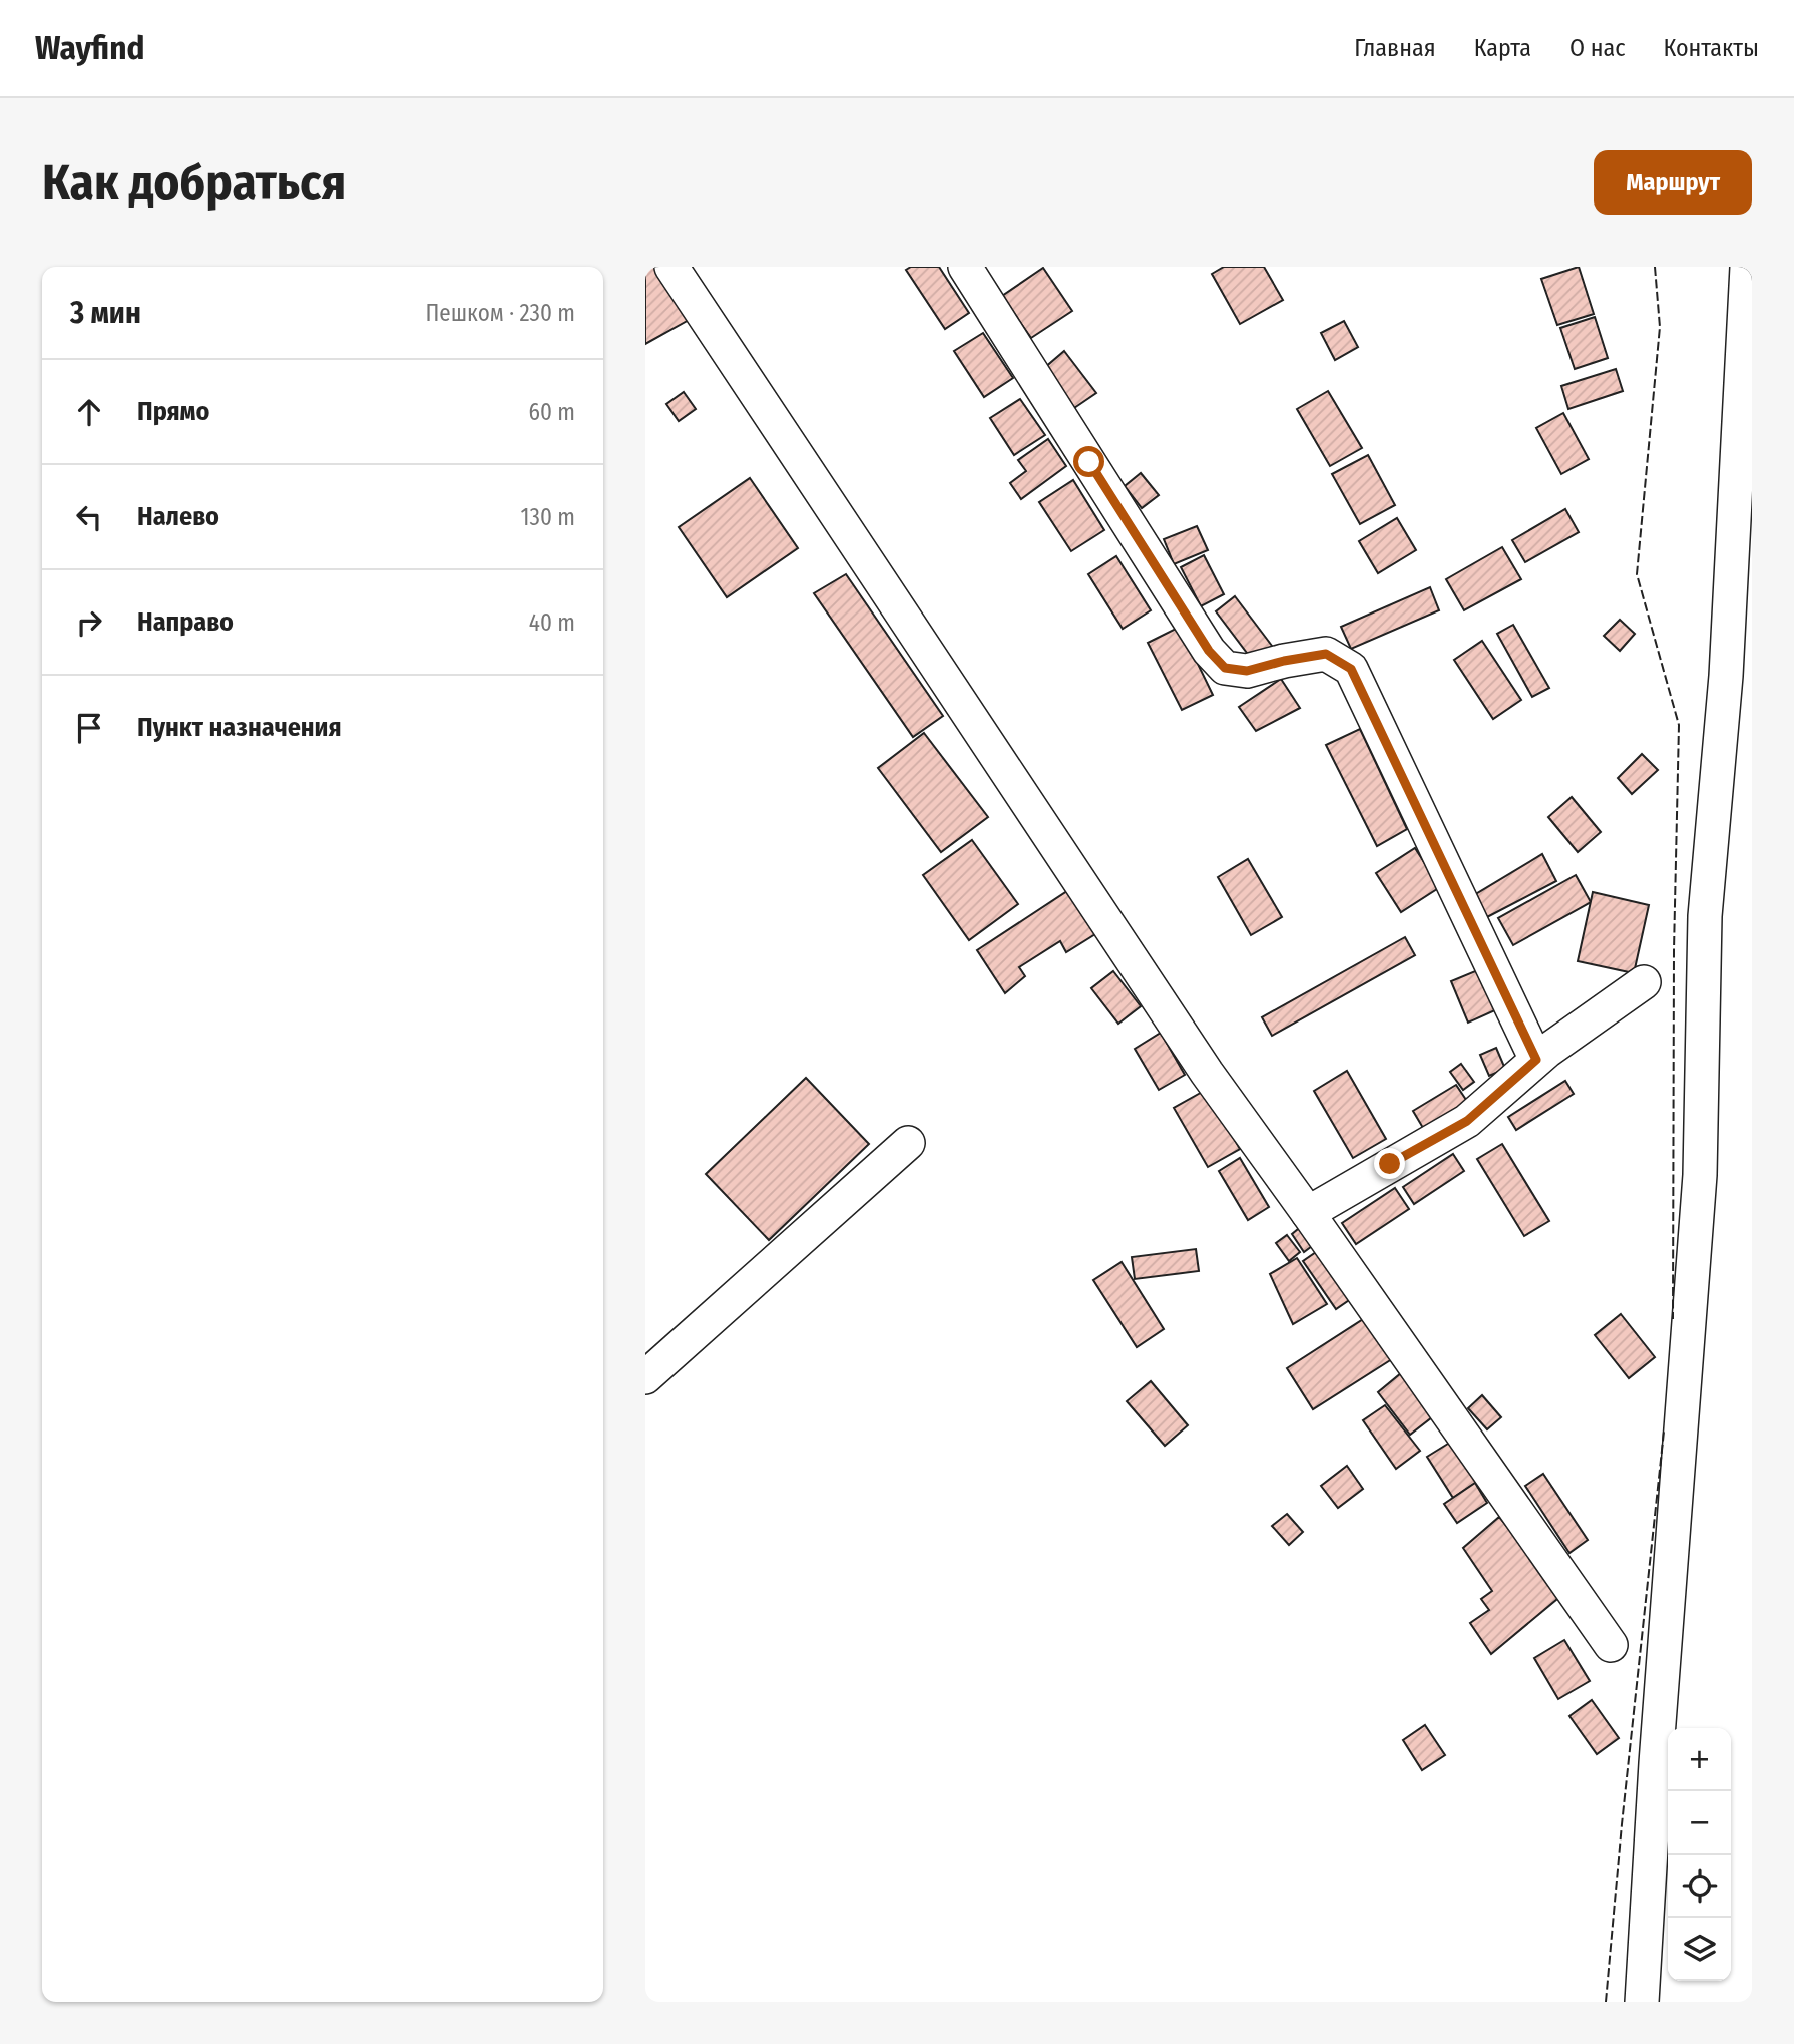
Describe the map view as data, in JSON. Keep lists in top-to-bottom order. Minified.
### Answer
{"page":{"header":"Wayfind","nav":["Главная","Карта","О нас","Контакты"],"buttons":"Маршрут","title":"Как добраться","heading":["3 мин","Пешком · 230 m"],"list":[["Прямо","60 m"],["Налево","130 m"],["Направо","40 m"],"Пункт назначения"],"map_buttons":["+","−"]}}
